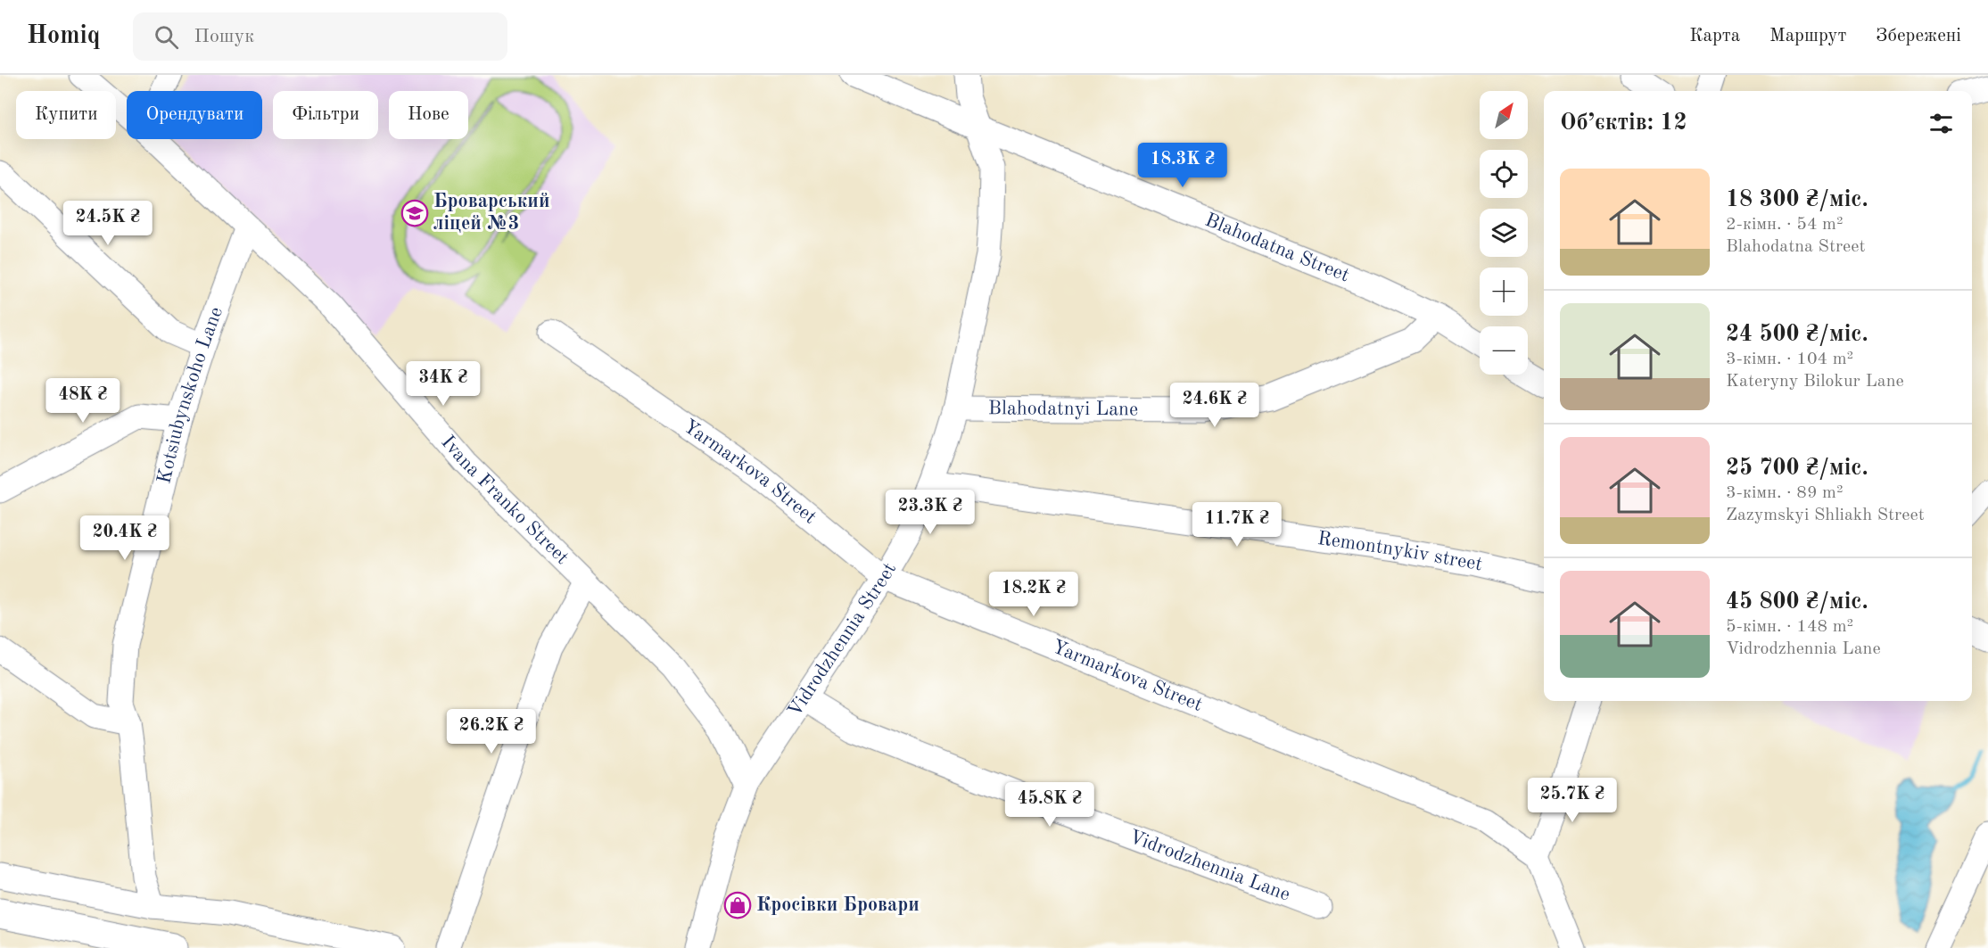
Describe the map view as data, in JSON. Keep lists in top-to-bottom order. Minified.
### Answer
{"streets":{"street":["Blahodatna Street","Kotsiubynskoho Lane","Blahodatnyi Lane","Yarmarkova Street","Ivana Franko Street","Remontnykiv street","Vidrodzhennia Street","Vidrodzhennia Lane"]},"crossings":[["Blahodatna Street","Blahodatnyi Lane"],["Blahodatna Street","Vidrodzhennia Street"],["Kotsiubynskoho Lane","Ivana Franko Street"],["Blahodatnyi Lane","Vidrodzhennia Street"],["Yarmarkova Street","Vidrodzhennia Street"],["Ivana Franko Street","Vidrodzhennia Street"],["Remontnykiv street","Vidrodzhennia Street"],["Vidrodzhennia Street","Vidrodzhennia Lane"]],"places":{"school or university":["Броварський ліцей №3"],"shop":["Кросівки Бровари"]},"north":"top right","page":{"header":"Homiq","search":"Пошук","nav":["Карта","Маршрут","Збережені"],"map_buttons":["+","−"],"chip":["Купити","Орендувати","Фільтри","Нове"],"heading":"Об’єктів: 12","price":["18.3K ₴","24.5K ₴","34K ₴","48K ₴","24.6K ₴","23.3K ₴","11.7K ₴","20.4K ₴","18.2K ₴","26.2K ₴","25.7K ₴","45.8K ₴"],"list":[{"name":"18 300 ₴/міс.","note":"2-кімн. · 54 m² · Blahodatna Street"},{"name":"24 500 ₴/міс.","note":"3-кімн. · 104 m² · Kateryny Bilokur Lane"},{"name":"25 700 ₴/міс.","note":"3-кімн. · 89 m² · Zazymskyi Shliakh Street"},{"name":"45 800 ₴/міс.","note":"5-кімн. · 148 m² · Vidrodzhennia Lane"}]}}
